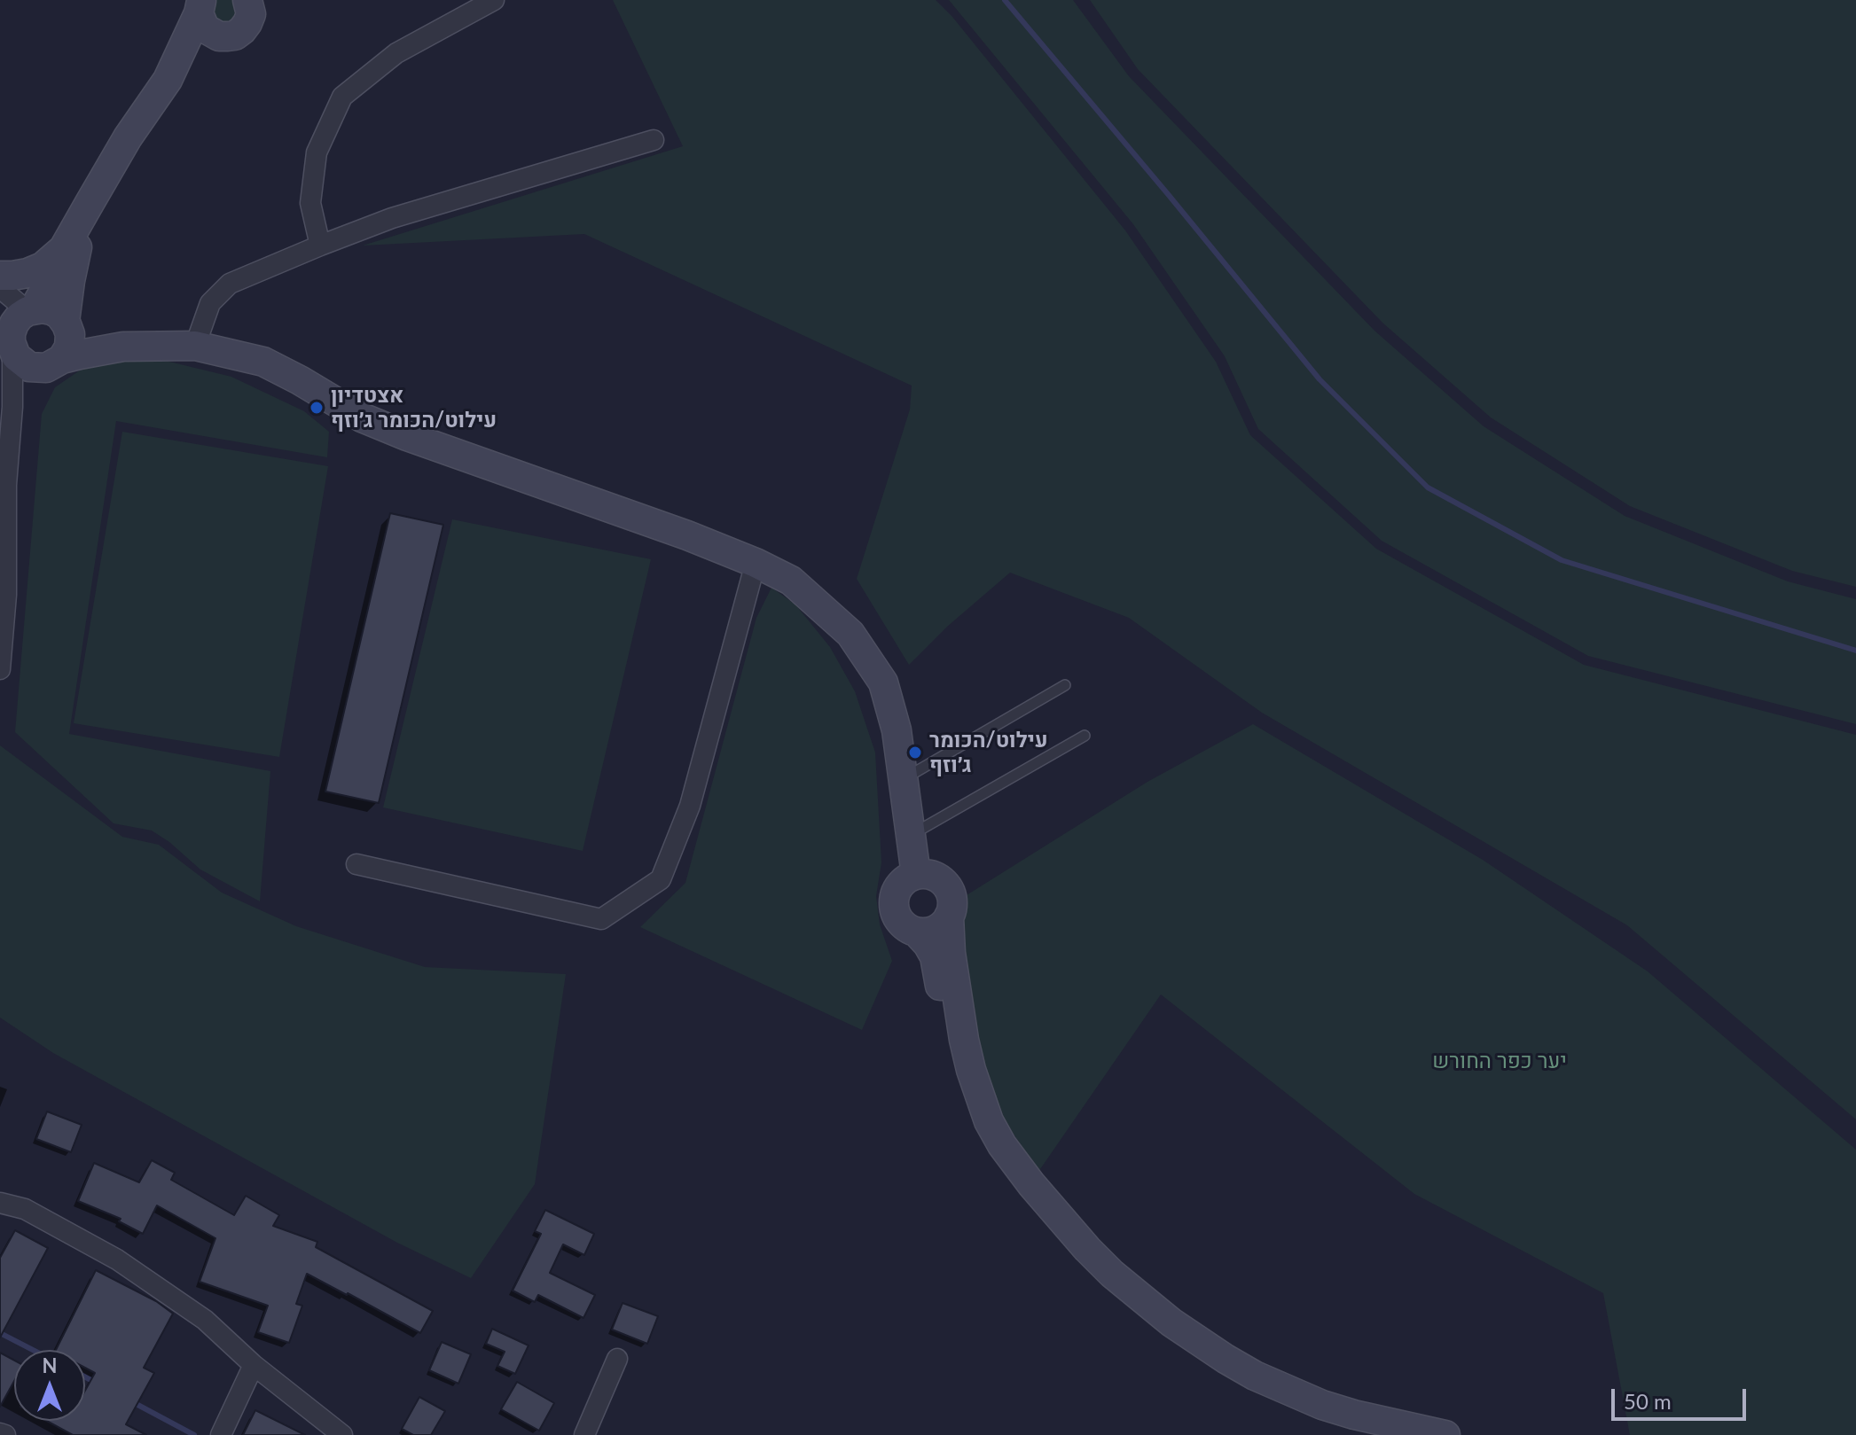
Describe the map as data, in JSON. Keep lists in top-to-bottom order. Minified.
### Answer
{"parks":["יער כפר החורש"],"places":["אצטדיון עילוט/הכומר ג׳וזף","עילוט/הכומר ג׳וזף"],"scale_bar":"50 m","north":"top"}
